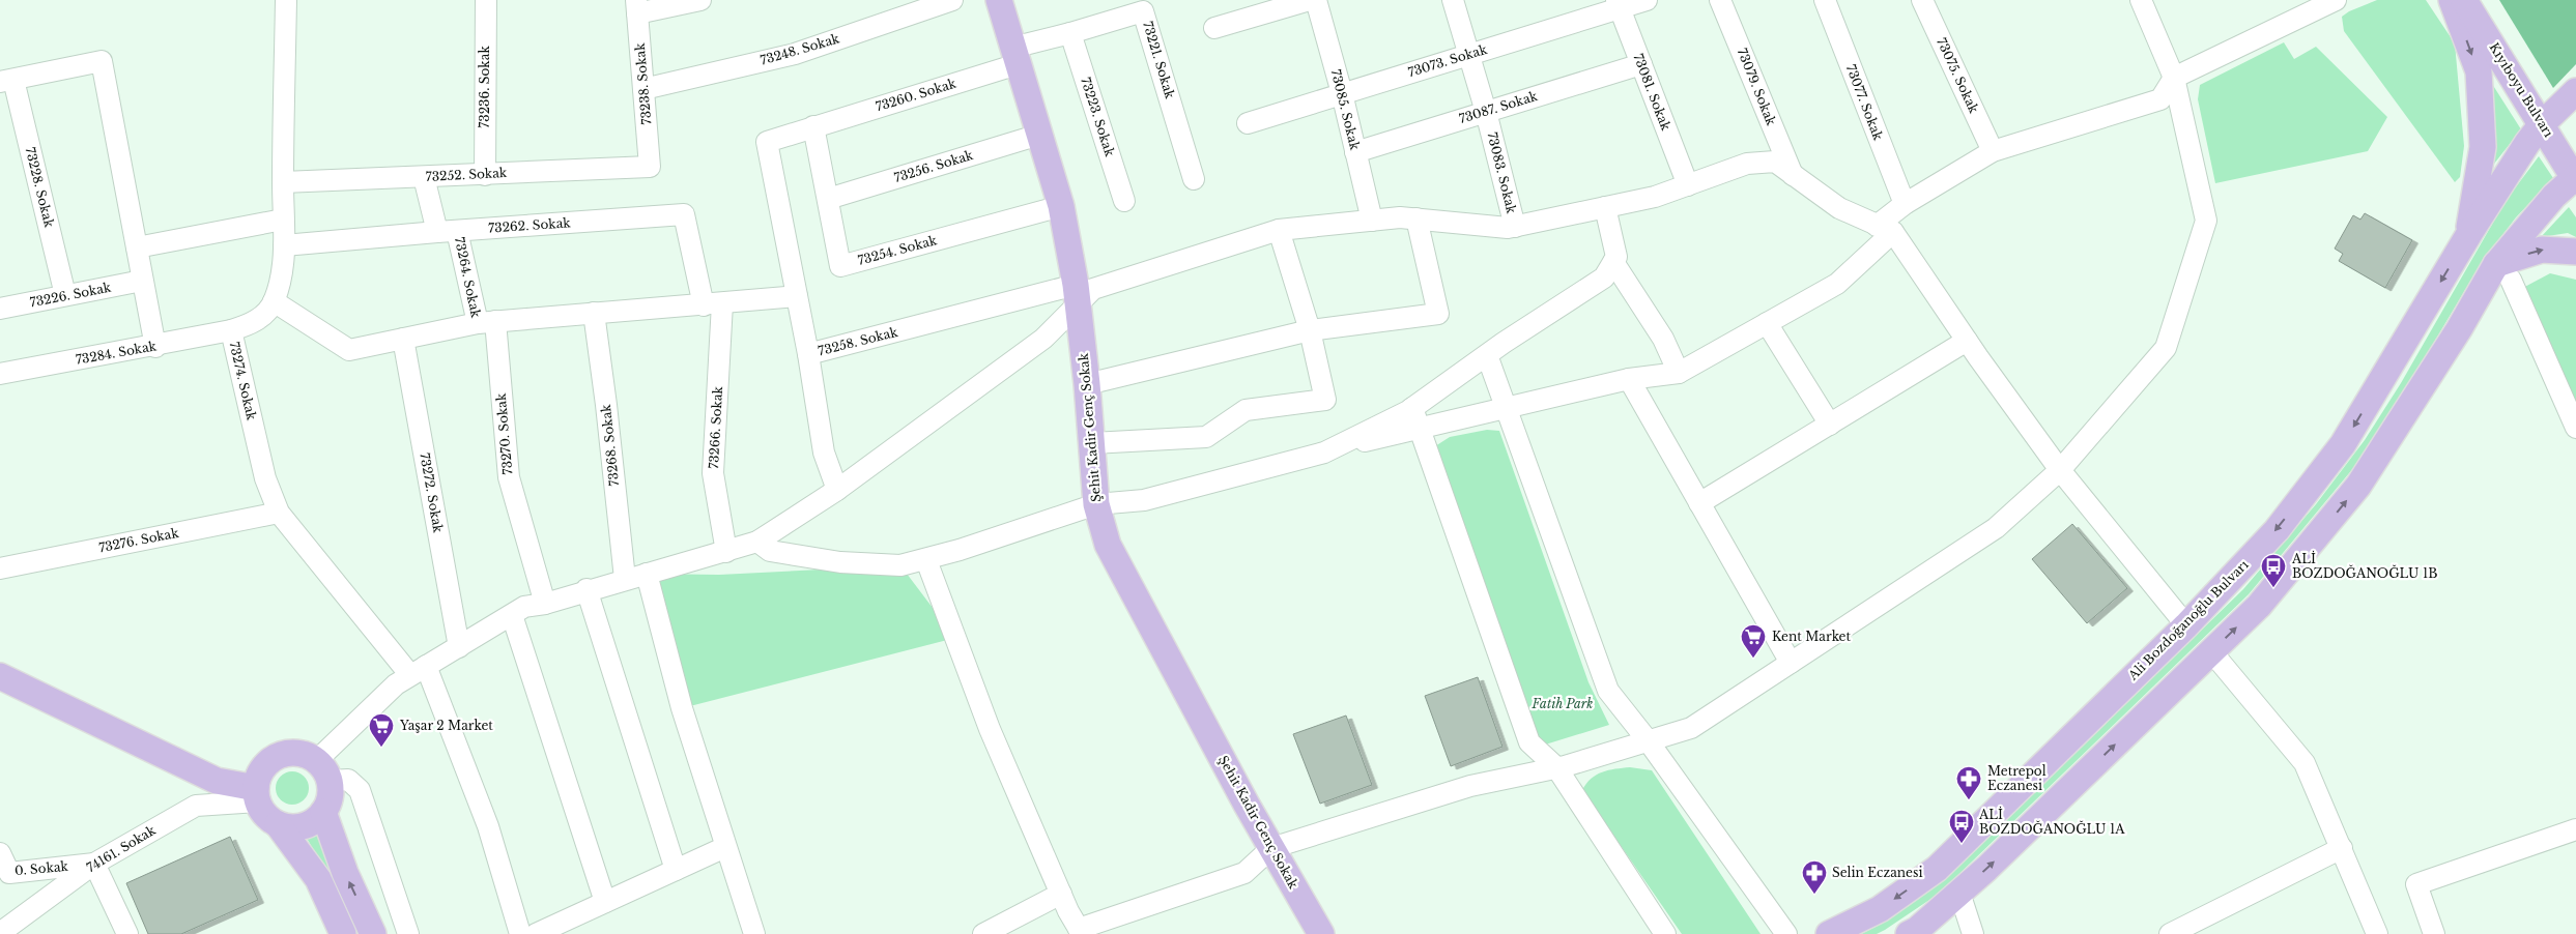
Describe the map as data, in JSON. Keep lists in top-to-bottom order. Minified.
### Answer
{"streets":{"main road":["Kıyıboyu Bulvarı","Şehit Kadir Genç Sokak","Ali Bozdoğanoğlu Bulvarı"],"street":["73248. Sokak","73221. Sokak","73073. Sokak","73075. Sokak","73238. Sokak","73236. Sokak","73079. Sokak","73081. Sokak","73260. Sokak","73077. Sokak","73087. Sokak","73085. Sokak","73223. Sokak","73256. Sokak","73083. Sokak","73252. Sokak","73228. Sokak","73262. Sokak","73254. Sokak","73264. Sokak","73226. Sokak","73258. Sokak","73284. Sokak","73274. Sokak","73266. Sokak","73270. Sokak","73268. Sokak","73272. Sokak","73276. Sokak","74161. Sokak","0. Sokak"]},"crossings":[["73248. Sokak","73238. Sokak"],["73221. Sokak","73260. Sokak"],["73221. Sokak","73223. Sokak"],["73221. Sokak","Şehit Kadir Genç Sokak"],["73073. Sokak","73081. Sokak"],["73073. Sokak","73085. Sokak"],["73073. Sokak","73083. Sokak"],["73238. Sokak","73252. Sokak"],["73236. Sokak","73252. Sokak"],["Kıyıboyu Bulvarı","Ali Bozdoğanoğlu Bulvarı"],["73081. Sokak","73087. Sokak"],["73260. Sokak","73254. Sokak"],["73260. Sokak","73258. Sokak"],["73260. Sokak","Şehit Kadir Genç Sokak"],["73087. Sokak","73085. Sokak"],["73087. Sokak","73083. Sokak"],["73256. Sokak","73254. Sokak"],["73256. Sokak","Şehit Kadir Genç Sokak"],["73252. Sokak","73264. Sokak"],["73252. Sokak","73274. Sokak"],["73228. Sokak","73226. Sokak"],["73262. Sokak","73264. Sokak"],["73262. Sokak","73274. Sokak"],["73262. Sokak","73266. Sokak"],["73254. Sokak","73258. Sokak"],["73254. Sokak","Şehit Kadir Genç Sokak"],["73264. Sokak","73270. Sokak"],["73258. Sokak","Şehit Kadir Genç Sokak"],["73284. Sokak","73274. Sokak"],["73274. Sokak","73276. Sokak"],["74161. Sokak","0. Sokak"]],"parks":["Fatih Park"],"places":{"bus stop":["ALİ BOZDOĞANOĞLU 1B","ALİ BOZDOĞANOĞLU 1A"],"supermarket":["Kent Market","Yaşar 2 Market"],"pharmacy":["Metrepol Eczanesi","Selin Eczanesi"]}}
